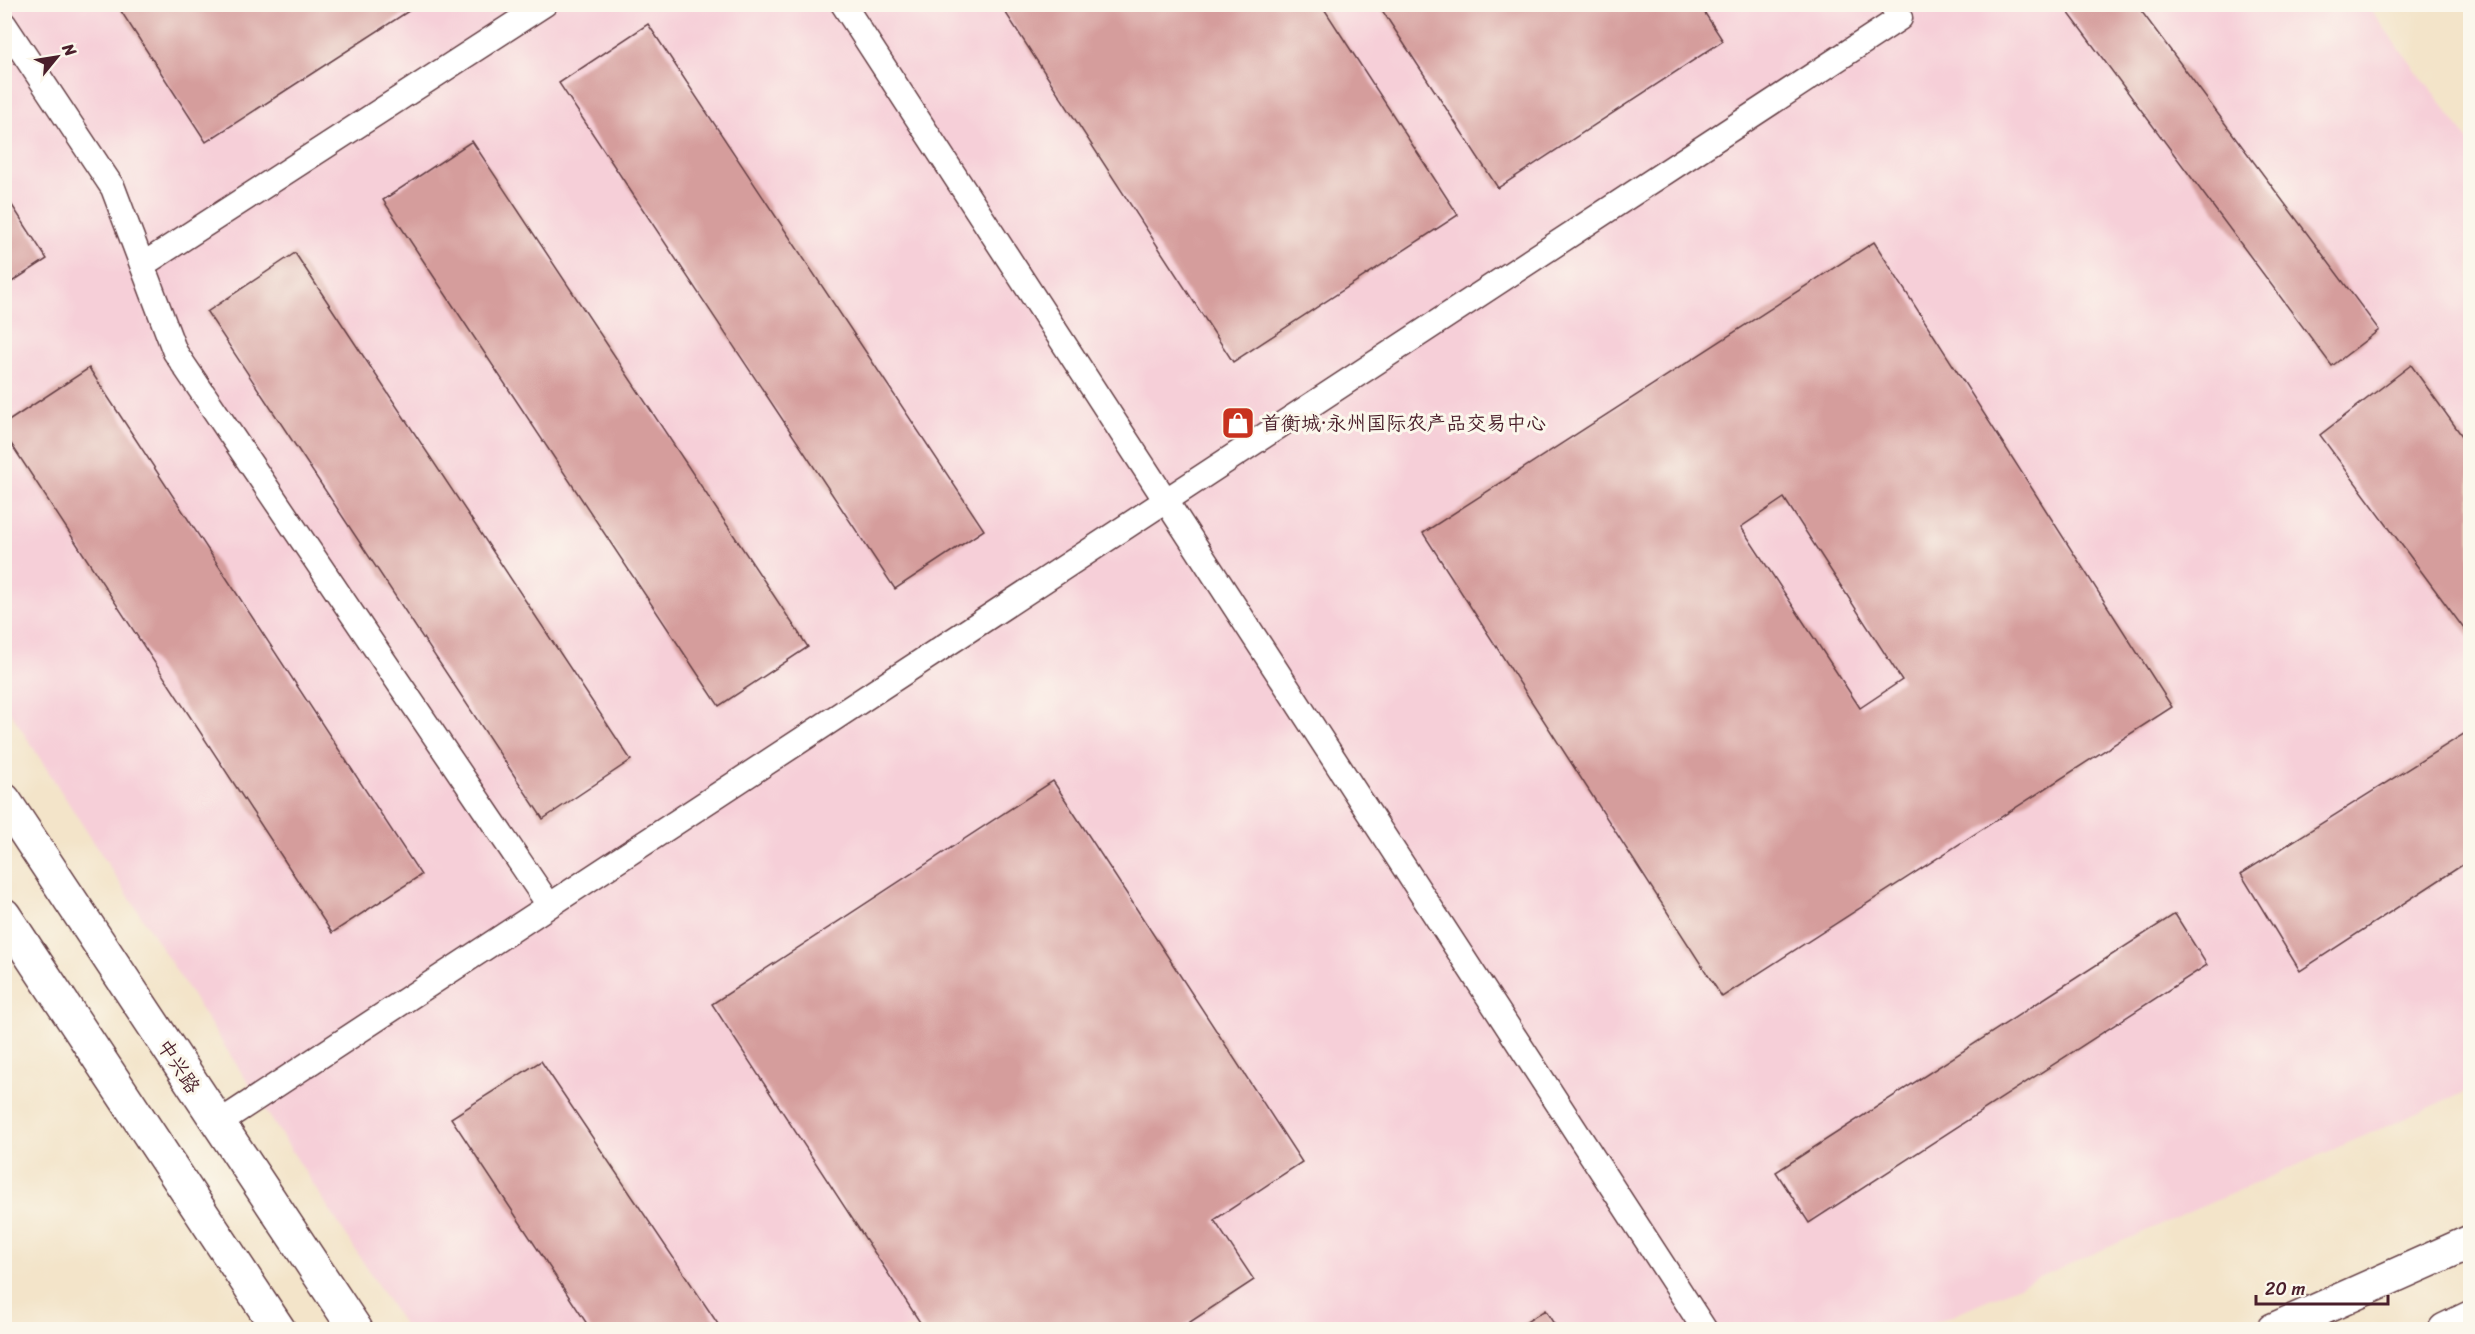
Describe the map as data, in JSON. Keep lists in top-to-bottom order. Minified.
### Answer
{"streets":{"street":["中兴路"]},"places":{"shop":["首衡城·永州国际农产品交易中心"]},"scale_bar":"20 m","north":"top right"}
